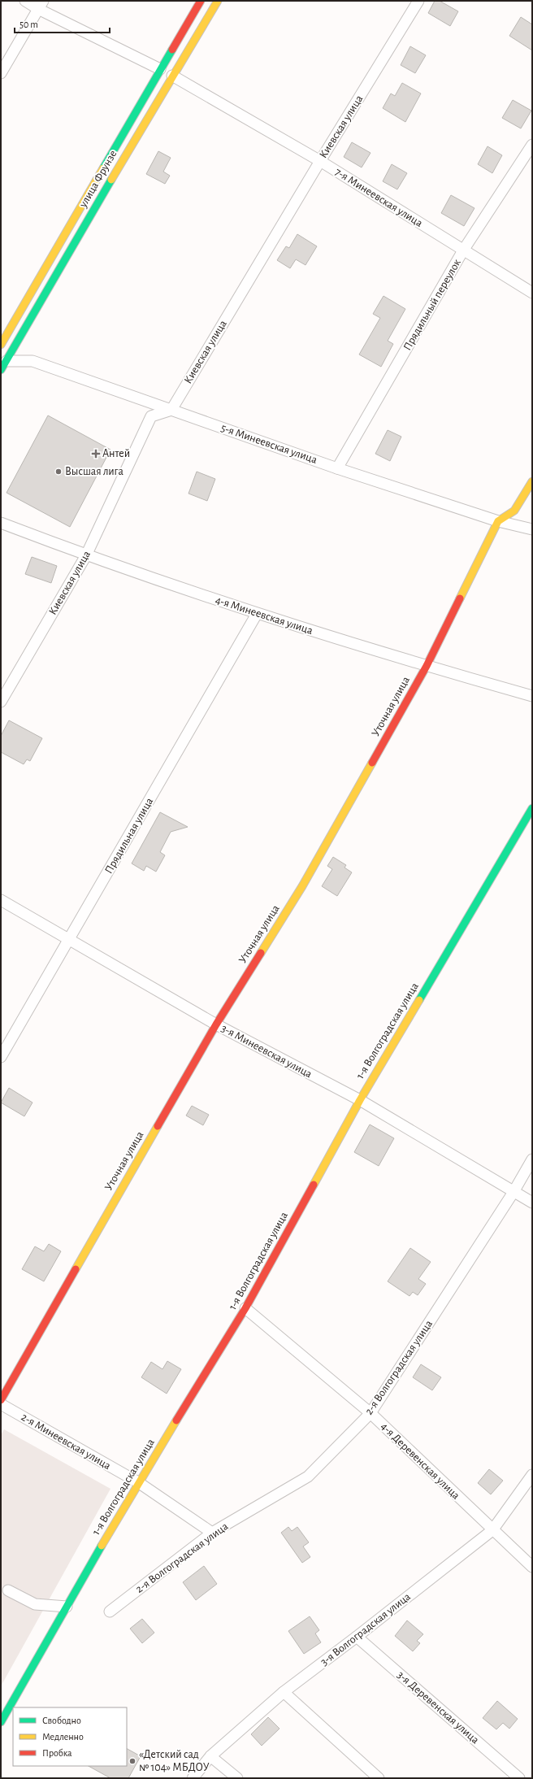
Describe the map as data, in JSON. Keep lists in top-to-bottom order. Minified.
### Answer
{"streets":{"main road":["улица Фрунзе","Уточная улица","1-я Волгоградская улица"],"street":["Киевская улица","7-я Минеевская улица","Прядильный переулок","5-я Минеевская улица","4-я Минеевская улица","Прядильная улица","3-я Минеевская улица","2-я Волгоградская улица","2-я Минеевская улица","4-я Деревенская улица","3-я Волгоградская улица","3-я Деревенская улица"]},"crossings":[["Киевская улица","7-я Минеевская улица"],["Киевская улица","5-я Минеевская улица"],["Киевская улица","4-я Минеевская улица"],["улица Фрунзе","7-я Минеевская улица"],["улица Фрунзе","5-я Минеевская улица"],["7-я Минеевская улица","Прядильный переулок"],["Прядильный переулок","5-я Минеевская улица"],["5-я Минеевская улица","Уточная улица"],["4-я Минеевская улица","Уточная улица"],["4-я Минеевская улица","Прядильная улица"],["Уточная улица","3-я Минеевская улица"],["Прядильная улица","3-я Минеевская улица"],["1-я Волгоградская улица","3-я Минеевская улица"],["1-я Волгоградская улица","2-я Минеевская улица"],["1-я Волгоградская улица","4-я Деревенская улица"],["3-я Минеевская улица","2-я Волгоградская улица"],["2-я Волгоградская улица","2-я Минеевская улица"],["2-я Волгоградская улица","4-я Деревенская улица"],["4-я Деревенская улица","3-я Волгоградская улица"],["3-я Волгоградская улица","3-я Деревенская улица"]],"places":{"health":["Антей"],"other":["Высшая лига","«Детский сад № 104» МБДОУ"]},"legend":["Свободно","Медленно","Пробка"],"scale_bar":"50 m"}
